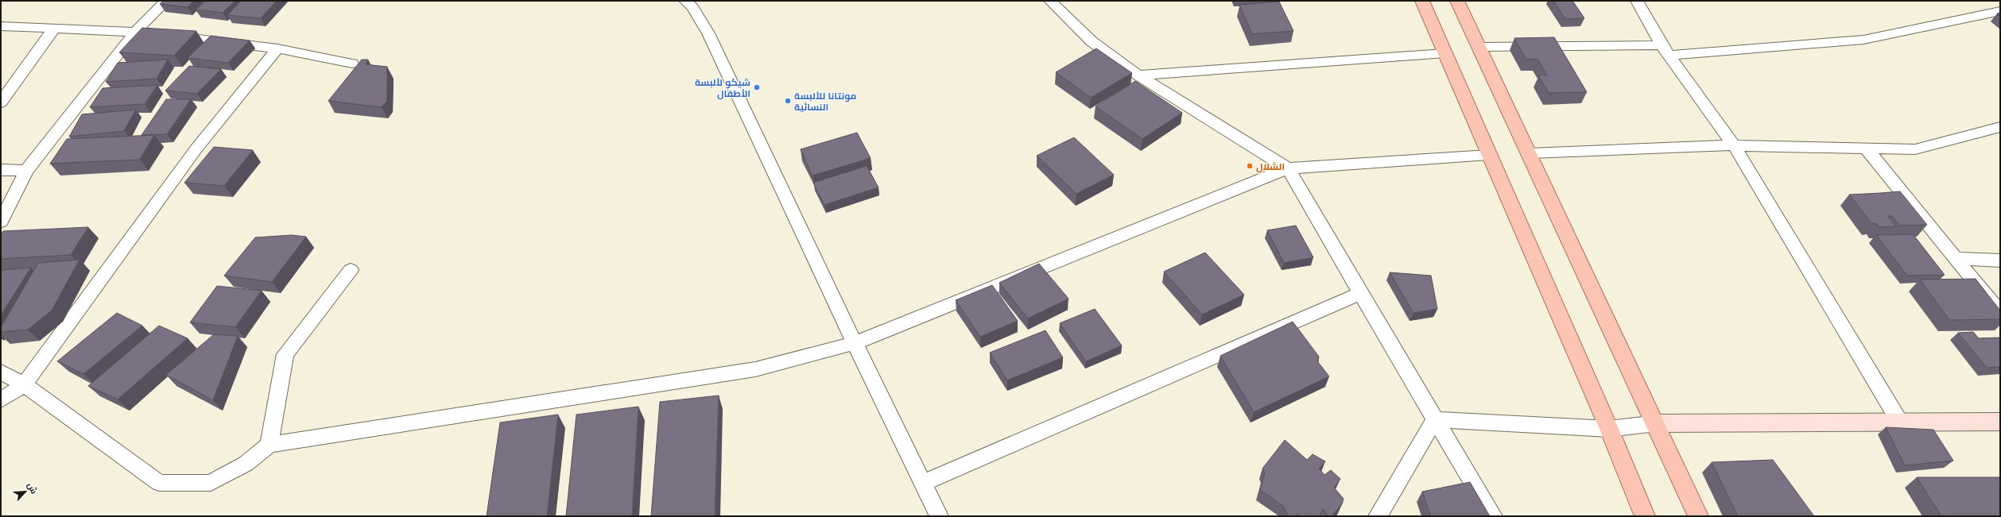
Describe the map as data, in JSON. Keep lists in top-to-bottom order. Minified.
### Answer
{"places":["شيكو لألبسة الأطفال","مونتانا للألبسة النسائية","الشلال"],"north":"top right"}
